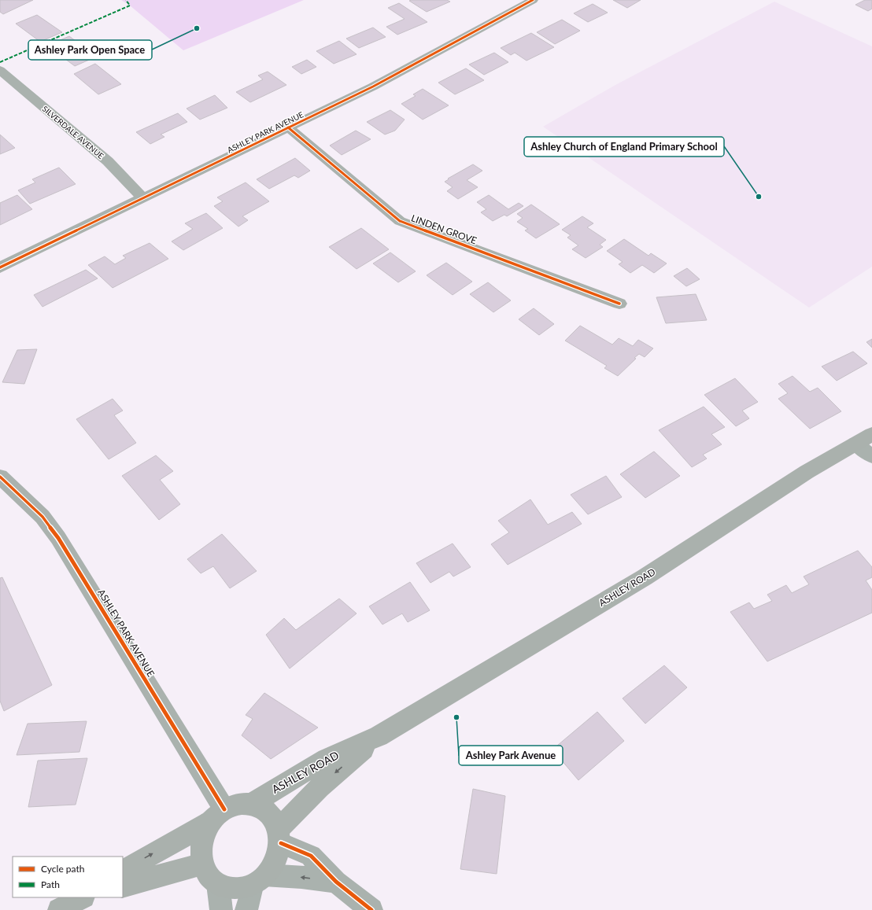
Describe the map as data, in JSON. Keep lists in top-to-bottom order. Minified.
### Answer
{"streets":{"main road":["ASHLEY ROAD"],"street":["SILVERDALE AVENUE","ASHLEY PARK AVENUE","LINDEN GROVE"]},"crossings":[["SILVERDALE AVENUE","ASHLEY PARK AVENUE"],["ASHLEY PARK AVENUE","LINDEN GROVE"],["ASHLEY PARK AVENUE","ASHLEY ROAD"]],"places":["Ashley Park Open Space","Ashley Church of England Primary School","Ashley Park Avenue"],"legend":["Cycle path","Path"]}
